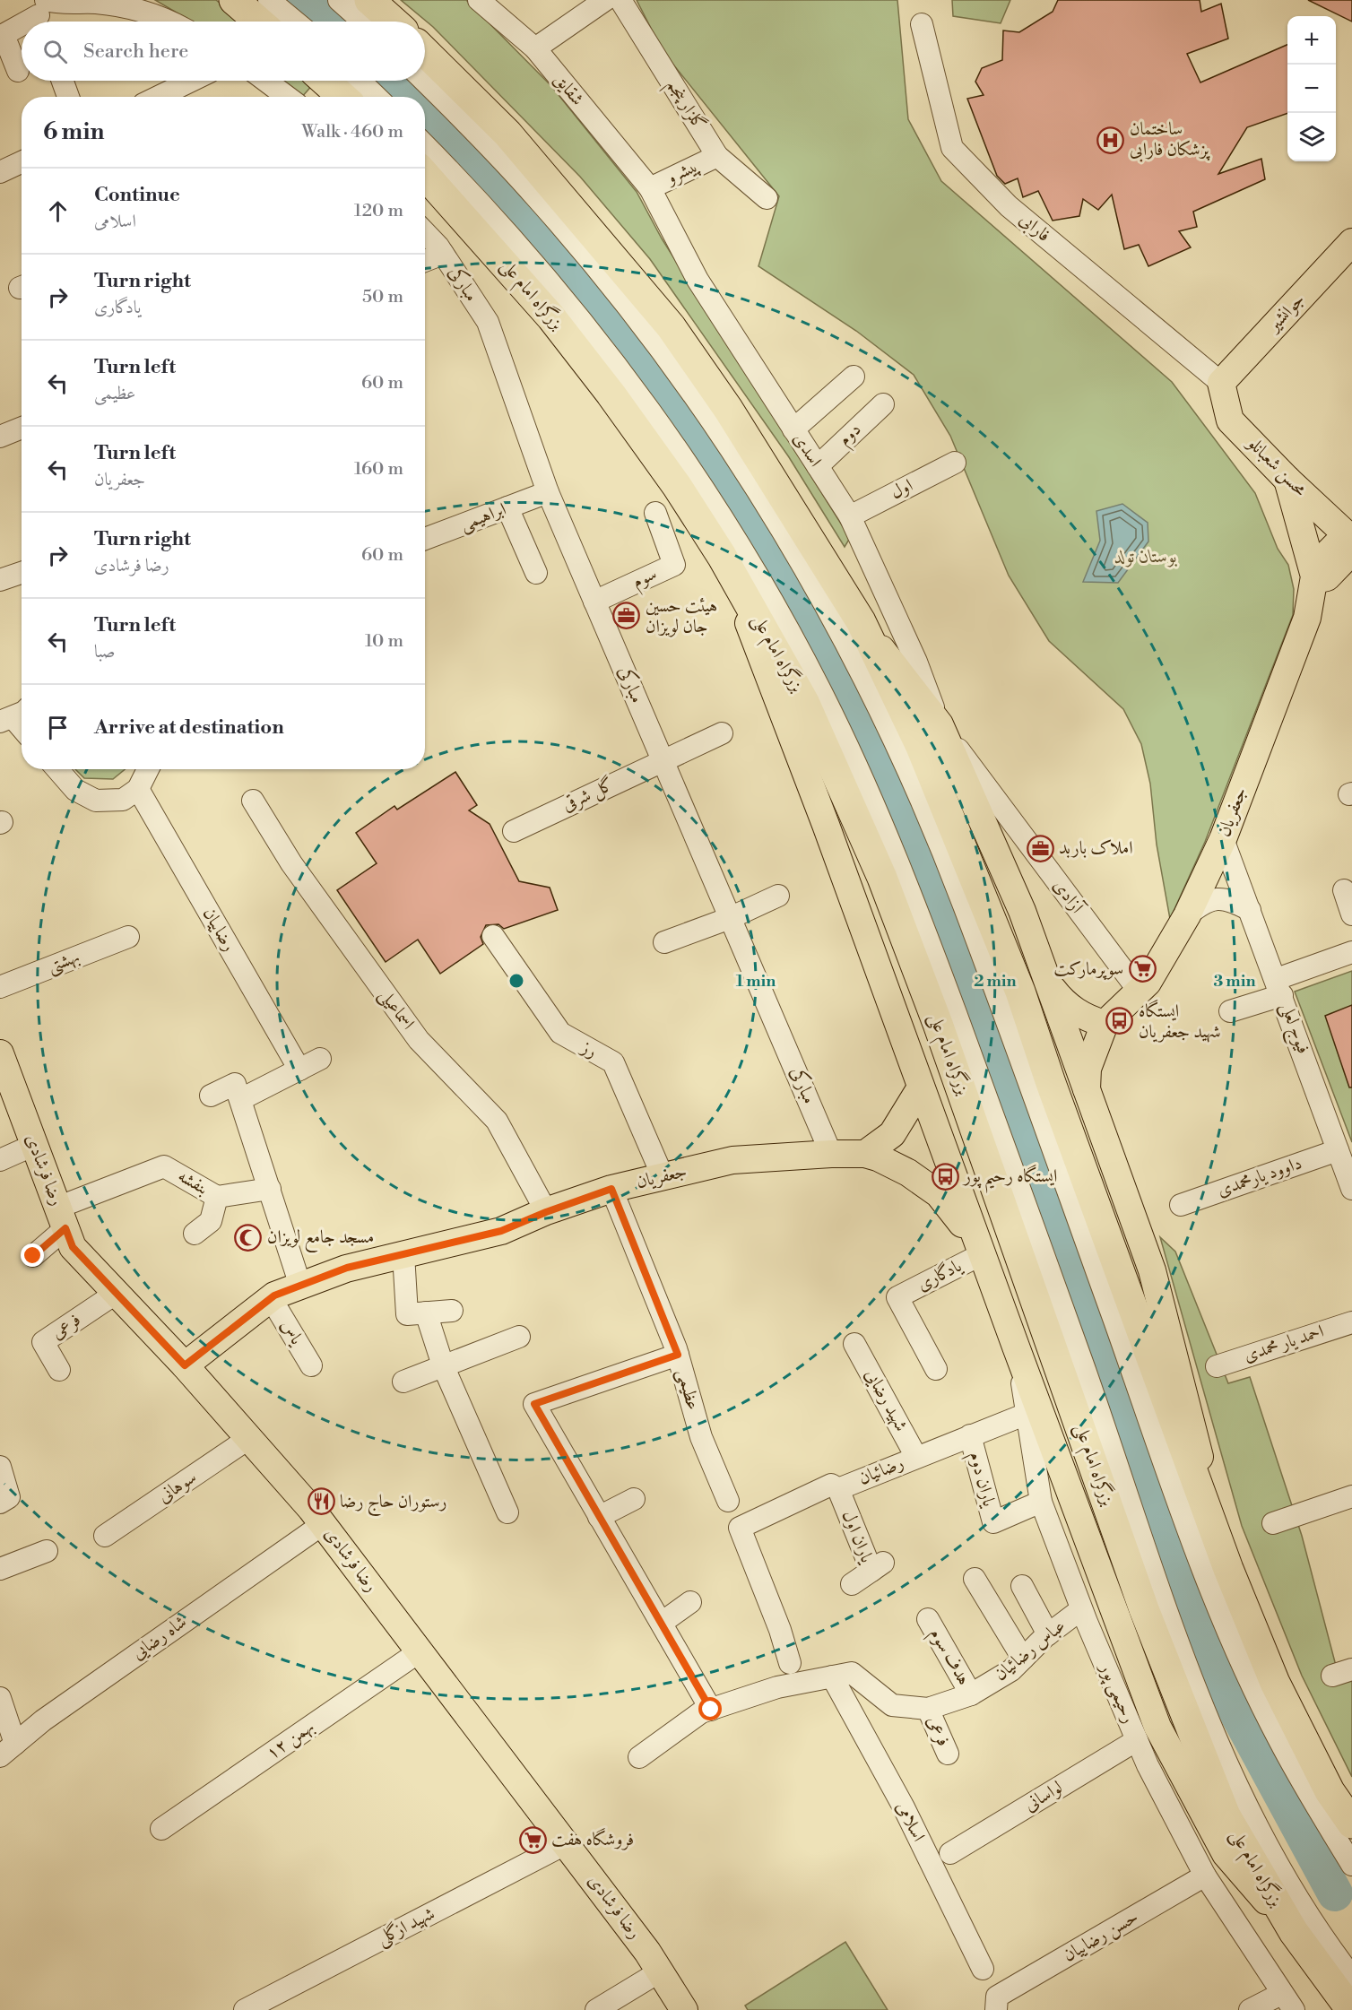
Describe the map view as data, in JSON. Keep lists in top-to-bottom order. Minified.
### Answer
{"streets":{"highway":["بزرگراه امام علی"],"main road":["جوانشیر","محسن شعبانلو","جعفریان","رضا فرشادی"],"street":["شقایق","گلزار پنجم","پیشرو","فارابی","مبارکی","دوم","اسدی","اول","ابراهیمی","سوم","گل شرقی","آزادی","رضاییان","بهشتی","اسماعیلی","فیوج لعلی","رز","داوود یارمحمدی","بنفشه","یادگاری","فرعی","یاس","احمد یار محمدی","عظیمی","شهید رضایی","رضائیان","یاران دوم","سوهانی","یاران اول","شاه رضایی","عباس رضائیان","هدف سوم","رحیمی پور","۱۲ بهمن","لواسانی","اسلامی","شهید ازگلی","حسن رضاییان"]},"crossings":[["شقایق","پیشرو"],["شقایق","اسدی"],["گلزار پنجم","پیشرو"],["پیشرو","اسدی"],["فارابی","جوانشیر"],["فارابی","محسن شعبانلو"],["مبارکی","ابراهیمی"],["مبارکی","سوم"],["مبارکی","گل شرقی"],["مبارکی","جعفریان"],["جوانشیر","محسن شعبانلو"],["دوم","اسدی"],["اسدی","اول"],["اسدی","آزادی"],["جعفریان","آزادی"],["جعفریان","اسماعیلی"],["جعفریان","فیوج لعلی"],["جعفریان","رز"],["جعفریان","رضا فرشادی"],["جعفریان","یادگاری"],["جعفریان","یاس"],["جعفریان","عظیمی"],["فیوج لعلی","داوود یارمحمدی"],["رضا فرشادی","بنفشه"],["رضا فرشادی","فرعی"],["رضا فرشادی","سوهانی"],["رضا فرشادی","شاه رضایی"],["رضا فرشادی","۱۲ بهمن"],["رضا فرشادی","شهید ازگلی"],["فرعی","عباس رضائیان"],["شهید رضایی","رضائیان"],["رضائیان","یاران دوم"],["رضائیان","یاران اول"],["رضائیان","رحیمی پور"],["یاران دوم","رحیمی پور"],["عباس رضائیان","هدف سوم"],["عباس رضائیان","رحیمی پور"],["عباس رضائیان","اسلامی"],["رحیمی پور","لواسانی"],["رحیمی پور","حسن رضاییان"]],"parks":["بوستان تولد"],"places":{"hospital":["ساختمان پزشکان فارابی"],"office":["هیئت حسین جان لویزان","املاک باربد"],"supermarket":["سوپرمارکت","فروشگاه هفت"],"bus stop":["ایستگاه شهید جعفریان","ایستگاه رحیم پور"],"mosque":["مسجد جامع لویزان"],"restaurant":["رستوران حاج رضا"]},"page":{"map_buttons":["+","−"],"search":"Search here","heading":["6 min","Walk · 460 m"],"list":[["Continue","اسلامی","120 m"],["Turn right","یادگاری","50 m"],["Turn left","عظیمی","60 m"],["Turn left","جعفریان","160 m"],["Turn right","رضا فرشادی","60 m"],["Turn left","صبا","10 m"],"Arrive at destination"]},"rings":["1 min","2 min","3 min"]}
